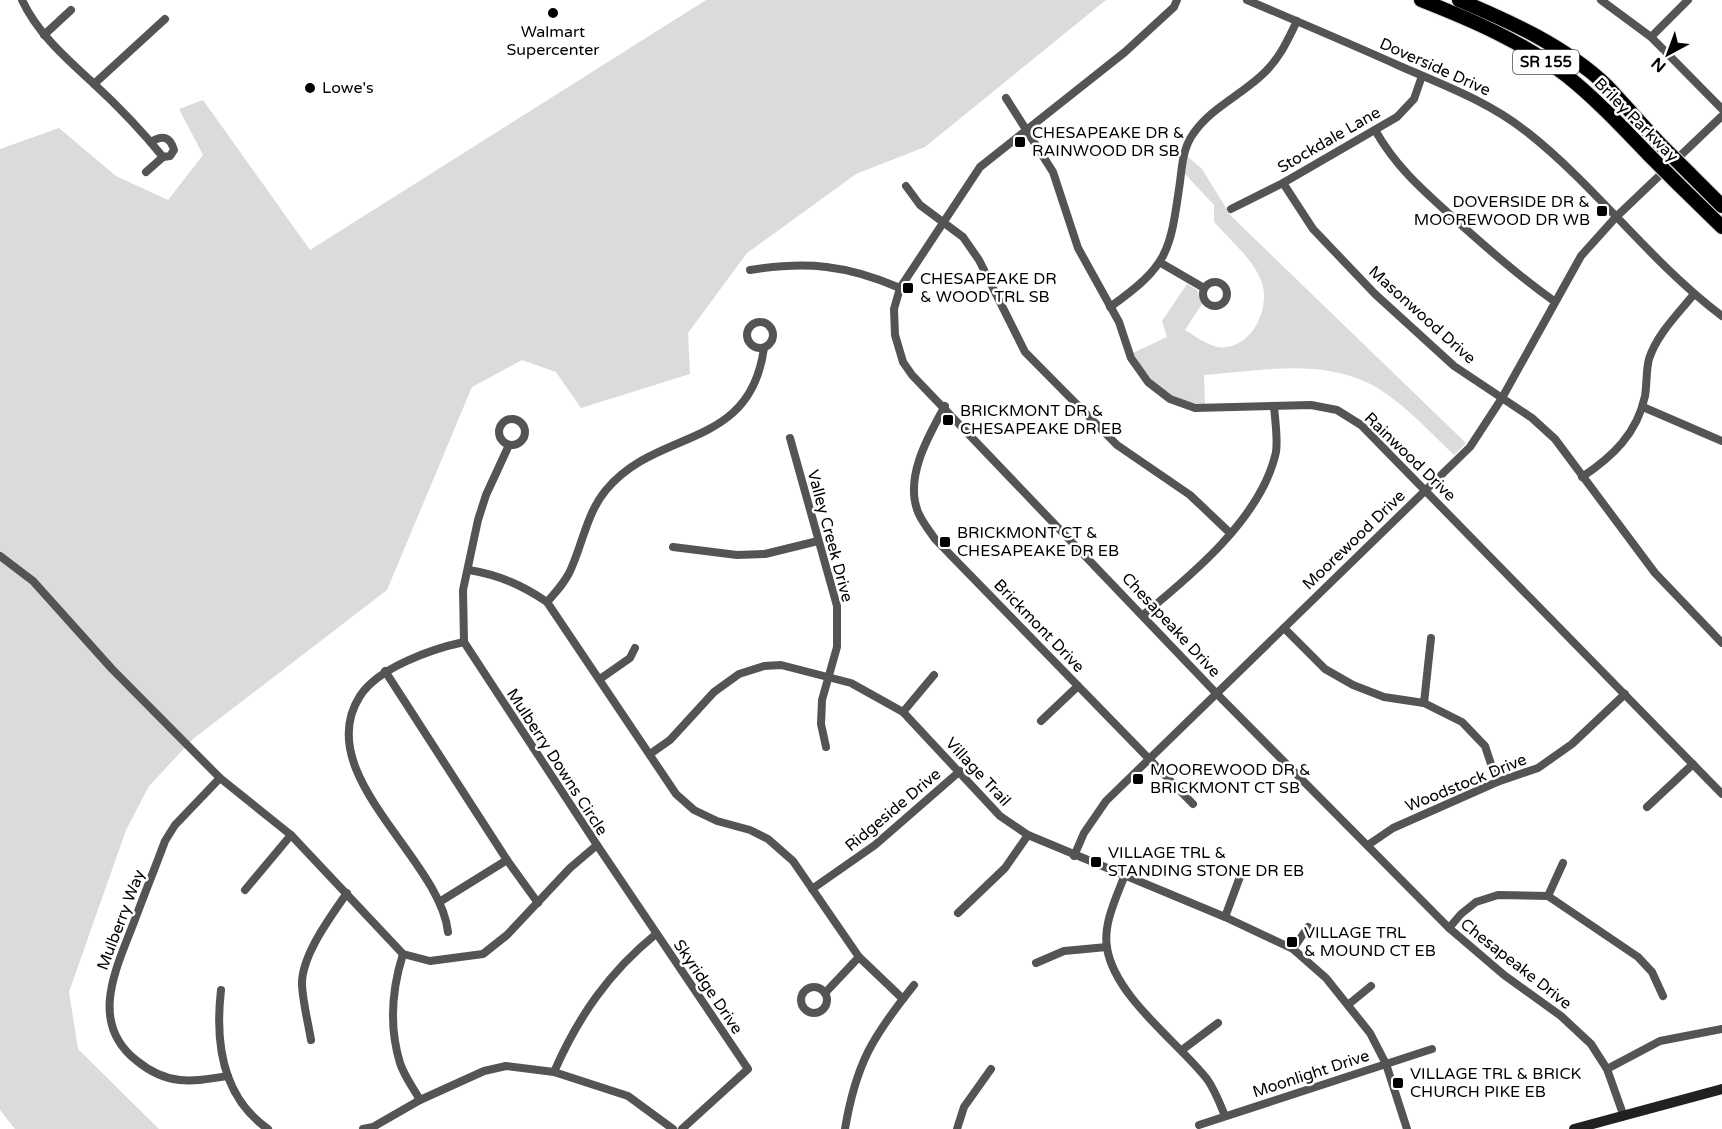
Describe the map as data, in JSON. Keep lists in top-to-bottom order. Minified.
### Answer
{"streets":{"highway":["SR 155","Briley Parkway"],"street":["Doverside Drive","Stockdale Lane","Masonwood Drive","Rainwood Drive","Valley Creek Drive","Moorewood Drive","Chesapeake Drive","Brickmont Drive","Mulberry Downs Circle","Village Trail","Woodstock Drive","Ridgeside Drive","Mulberry Way","Skyridge Drive","Moonlight Drive"]},"crossings":[["Doverside Drive","Stockdale Lane"],["Doverside Drive","Moorewood Drive"],["Stockdale Lane","Masonwood Drive"],["Masonwood Drive","Moorewood Drive"],["Rainwood Drive","Moorewood Drive"],["Rainwood Drive","Chesapeake Drive"],["Rainwood Drive","Woodstock Drive"],["Valley Creek Drive","Village Trail"],["Moorewood Drive","Chesapeake Drive"],["Moorewood Drive","Brickmont Drive"],["Moorewood Drive","Village Trail"],["Chesapeake Drive","Brickmont Drive"],["Chesapeake Drive","Woodstock Drive"],["Mulberry Downs Circle","Skyridge Drive"],["Village Trail","Ridgeside Drive"],["Village Trail","Moonlight Drive"]],"places":{"other":["Walmart Supercenter","Lowe's"],"transit":["CHESAPEAKE DR & RAINWOOD DR SB","DOVERSIDE DR & MOOREWOOD DR WB","CHESAPEAKE DR & WOOD TRL SB","BRICKMONT DR & CHESAPEAKE DR EB","BRICKMONT CT & CHESAPEAKE DR EB","MOOREWOOD DR & BRICKMONT CT SB","VILLAGE TRL & STANDING STONE DR EB","VILLAGE TRL & MOUND CT EB","VILLAGE TRL & BRICK CHURCH PIKE EB"]},"north":"bottom left"}
